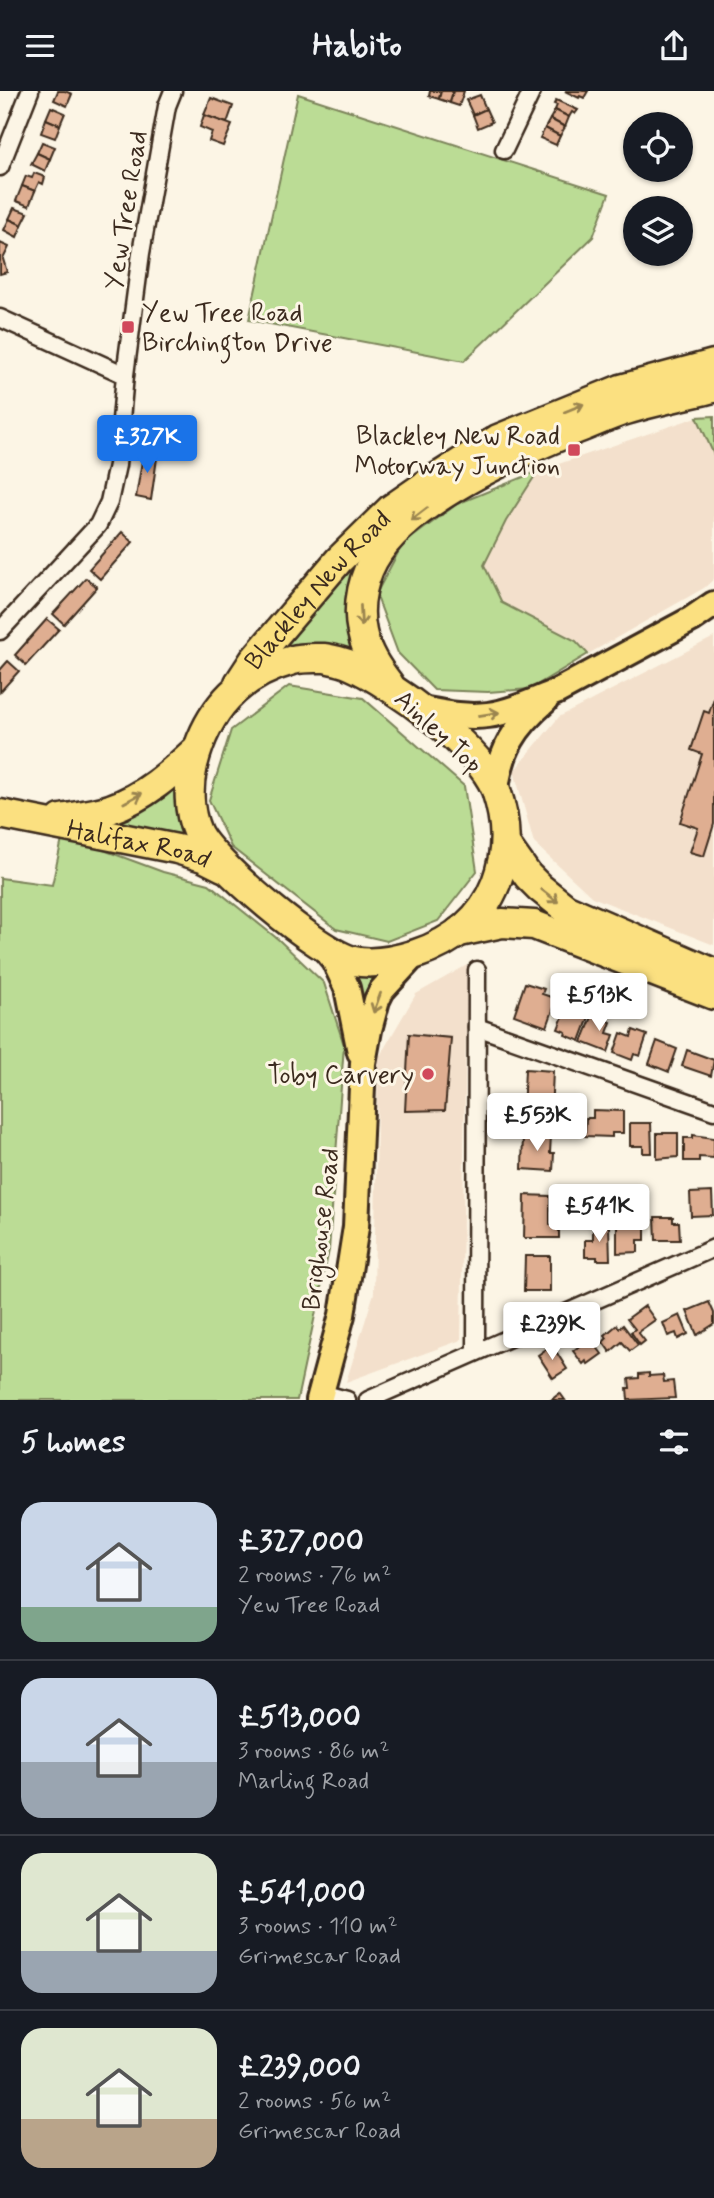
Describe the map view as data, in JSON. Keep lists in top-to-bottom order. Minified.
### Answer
{"streets":{"highway":["Blackley New Road","Ainley Top","Halifax Road"],"main road":["Brighouse Road"],"street":["Yew Tree Road"]},"crossings":[["Blackley New Road","Ainley Top"],["Ainley Top","Halifax Road"]],"one_way":["Halifax Road"],"places":{"transit":["Yew Tree Road Birchington Drive","Blackley New Road Motorway Junction"],"other":["Toby Carvery"]},"page":{"header":"Habito","price":["£327K","£513K","£553K","£541K","£239K"],"heading":"5 homes","list":[{"name":"£327,000","note":"2 rooms · 76 m² · Yew Tree Road"},{"name":"£513,000","note":"3 rooms · 86 m² · Marling Road"},{"name":"£541,000","note":"3 rooms · 110 m² · Grimescar Road"},{"name":"£239,000","note":"2 rooms · 56 m² · Grimescar Road"}]}}
